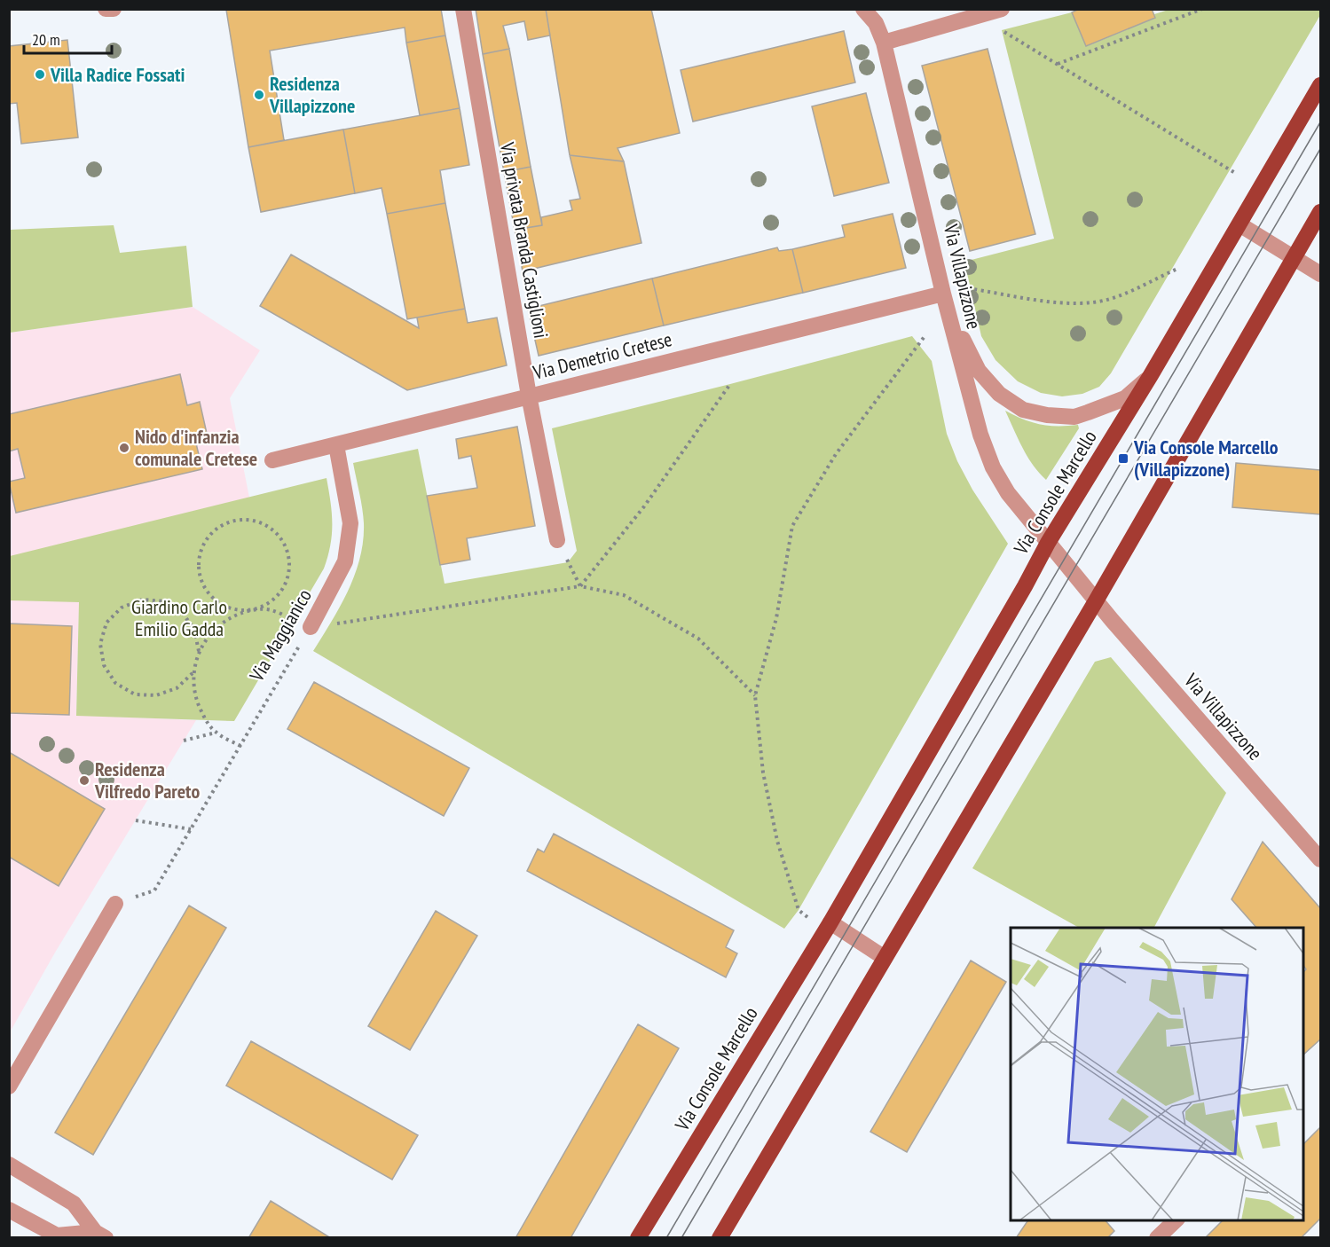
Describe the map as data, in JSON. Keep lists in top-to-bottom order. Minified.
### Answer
{"streets":{"main road":["Via Console Marcello"],"street":["Via privata Branda Castiglioni","Via Villapizzone","Via Demetrio Cretese","Via Maggianico"]},"crossings":[["Via privata Branda Castiglioni","Via Demetrio Cretese"],["Via Villapizzone","Via Demetrio Cretese"],["Via Villapizzone","Via Console Marcello"],["Via Demetrio Cretese","Via Maggianico"]],"parks":["Giardino Carlo Emilio Gadda"],"places":{"other":["Villa Radice Fossati","Residenza Villapizzone","Nido d'infanzia comunale Cretese","Residenza Vilfredo Pareto"],"transit":["Via Console Marcello (Villapizzone)"]},"scale_bar":"20 m"}
